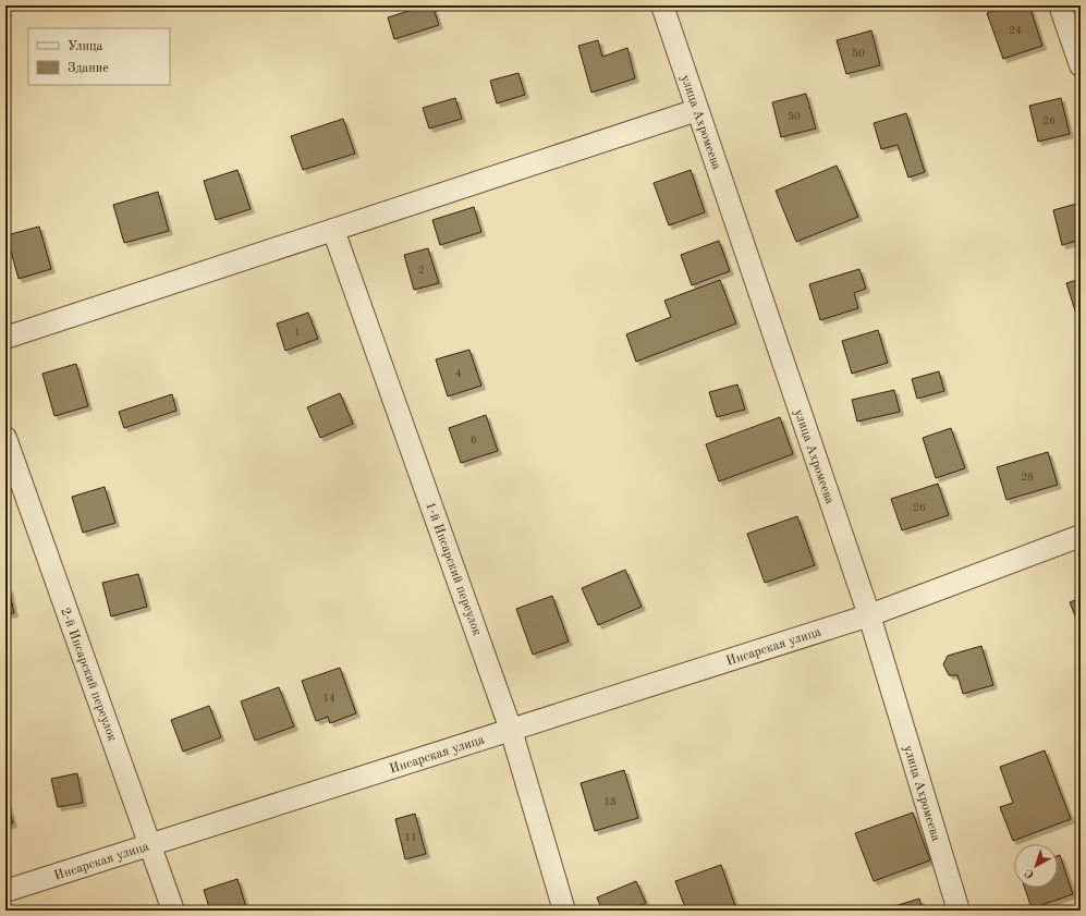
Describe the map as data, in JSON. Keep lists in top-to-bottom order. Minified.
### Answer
{"streets":{"street":["улица Ахромеева","1-й Инсарский переулок","Инсарская улица","2-й Инсарский переулок"]},"crossings":[["улица Ахромеева","Инсарская улица"],["1-й Инсарский переулок","Инсарская улица"],["Инсарская улица","2-й Инсарский переулок"]],"house_numbers":["24","50","50","26","2","1","4","6","28","26","14","13","11"],"legend":["Улица","Здание"],"north":"bottom left"}
